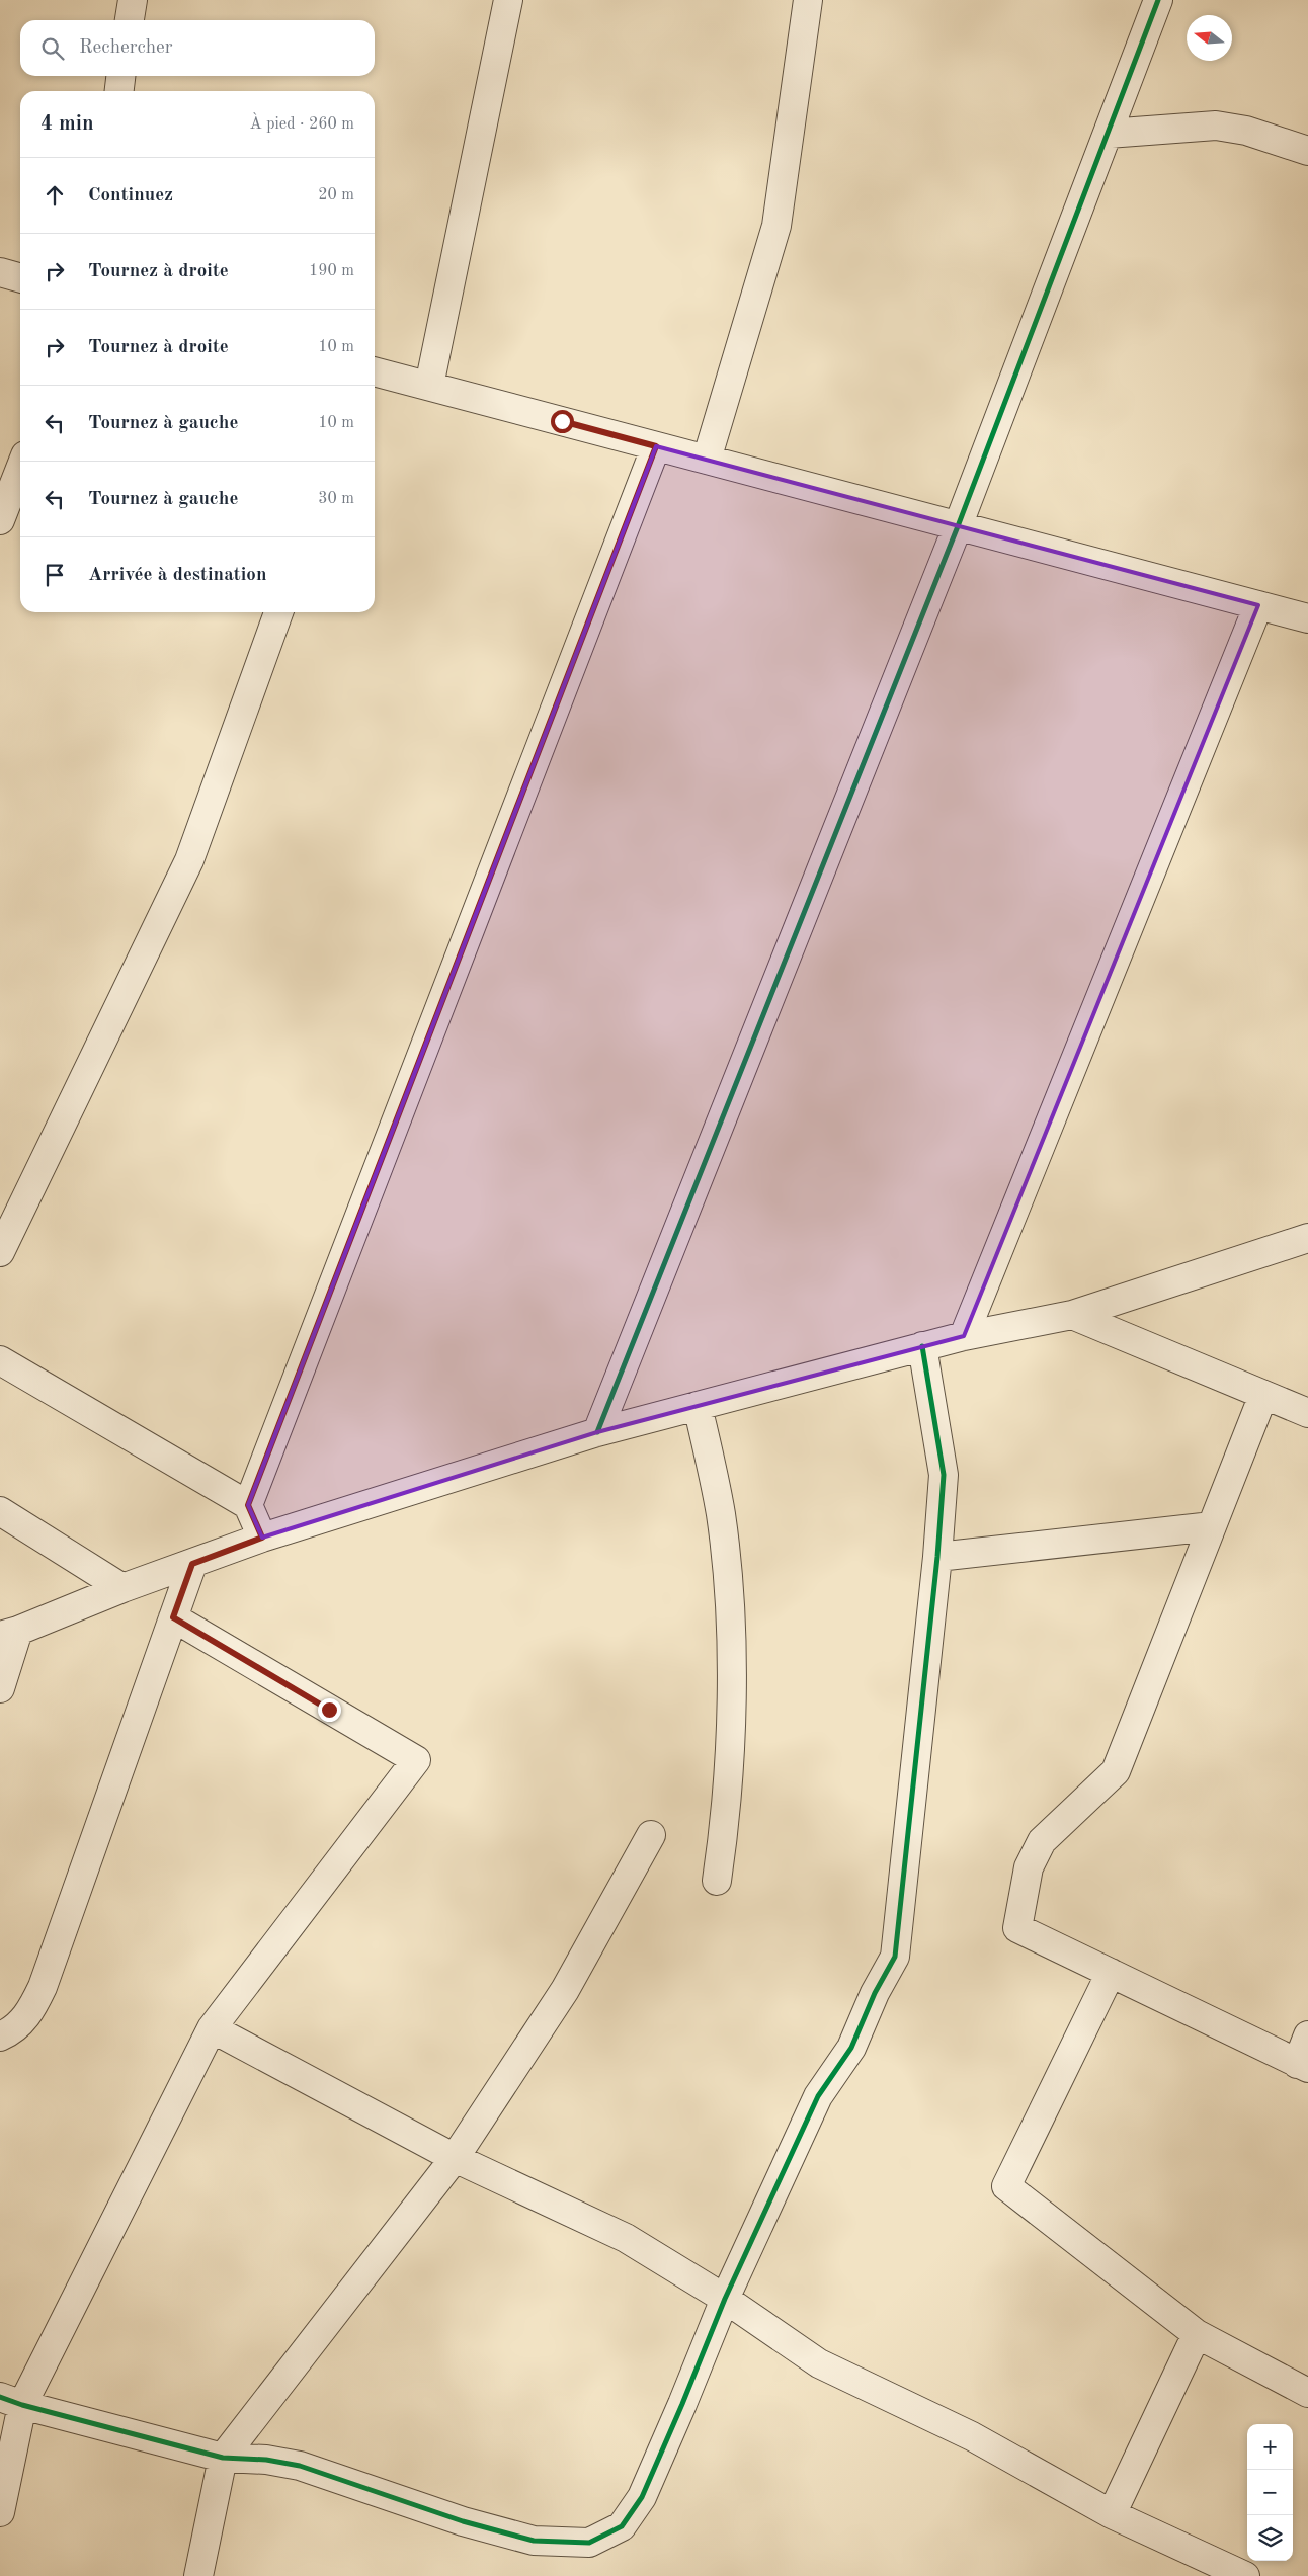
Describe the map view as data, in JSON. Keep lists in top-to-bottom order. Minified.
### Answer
{"north":"left","page":{"search":"Rechercher","heading":["4 min","À pied · 260 m"],"list":[["Continuez","20 m"],["Tournez à droite","190 m"],["Tournez à droite","10 m"],["Tournez à gauche","10 m"],["Tournez à gauche","30 m"],"Arrivée à destination"],"map_buttons":["+","−"]}}
